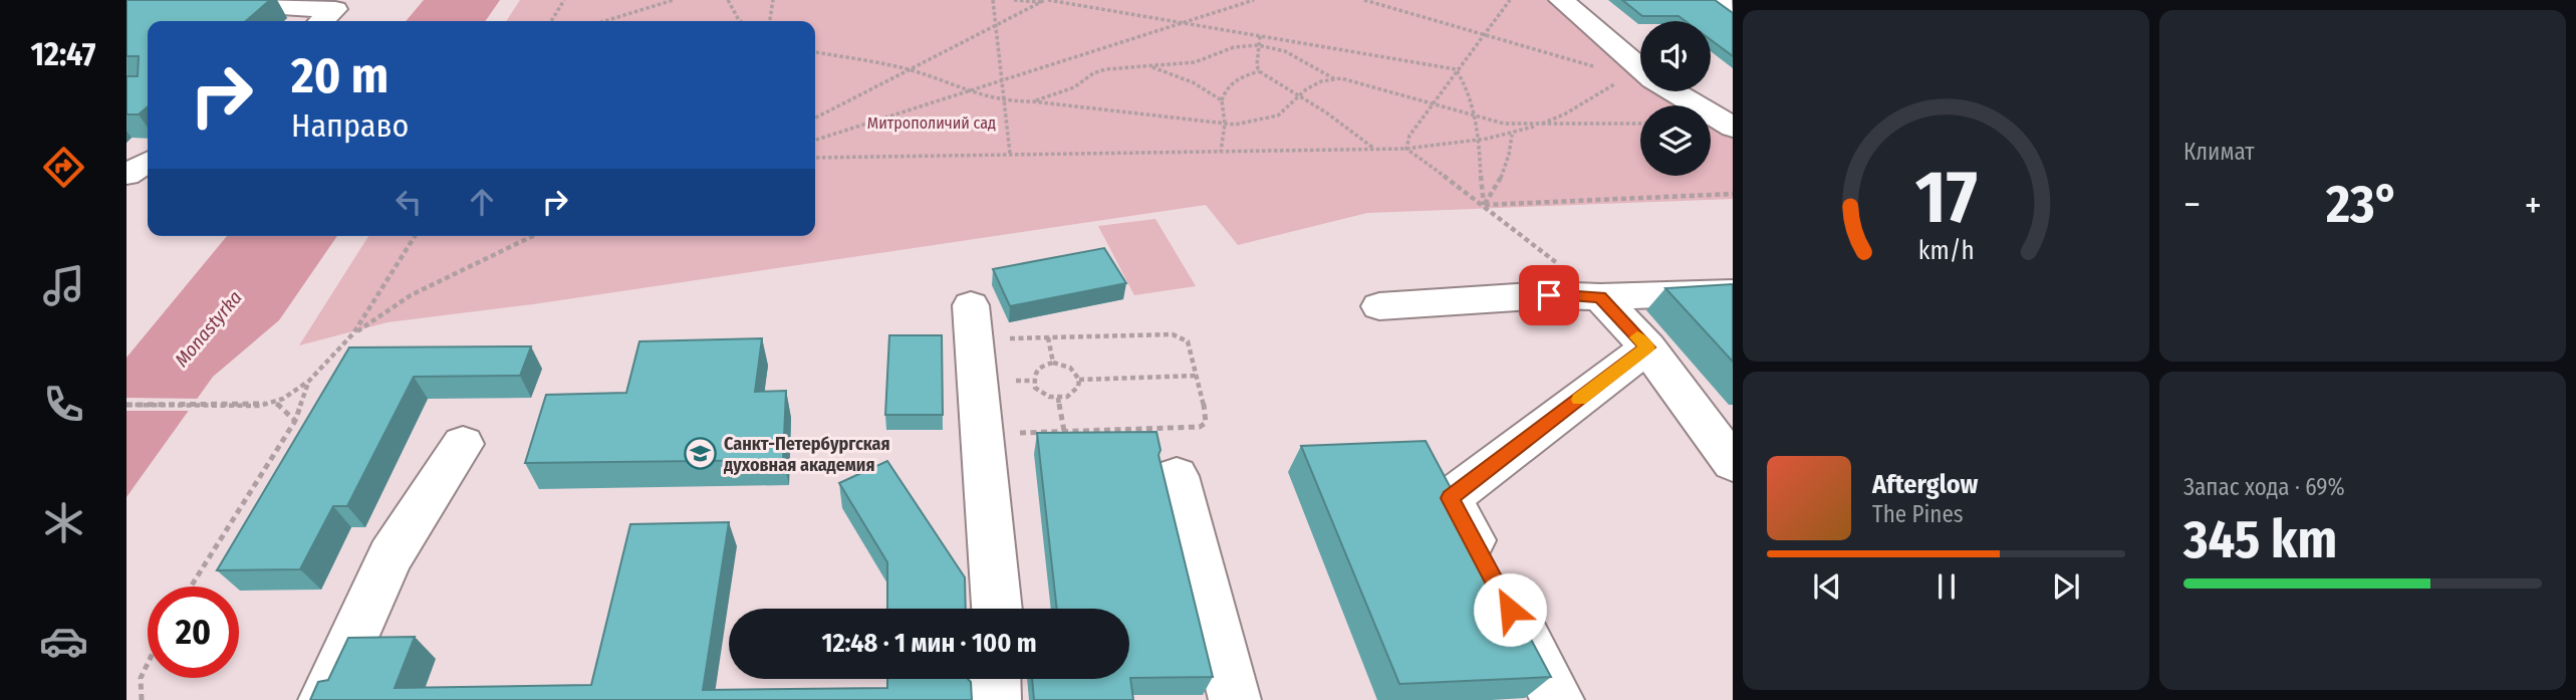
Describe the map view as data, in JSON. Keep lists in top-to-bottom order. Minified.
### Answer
{"water":["Monastyrka"],"parks":["Митрополичий сад"],"places":{"school or university":["Санкт-Петербургская духовная академия"]},"page":{"tabs":"12:47","tile":["Климат",["Запас хода · 69%","345 km"]],"turn":["20 m","Направо"],"heat":["−","23°","+"],"song":["Afterglow","The Pines"],"limit":"20","trip":"12:48 · 1 мин · 100 m","gauge":["17","km/h"]}}
